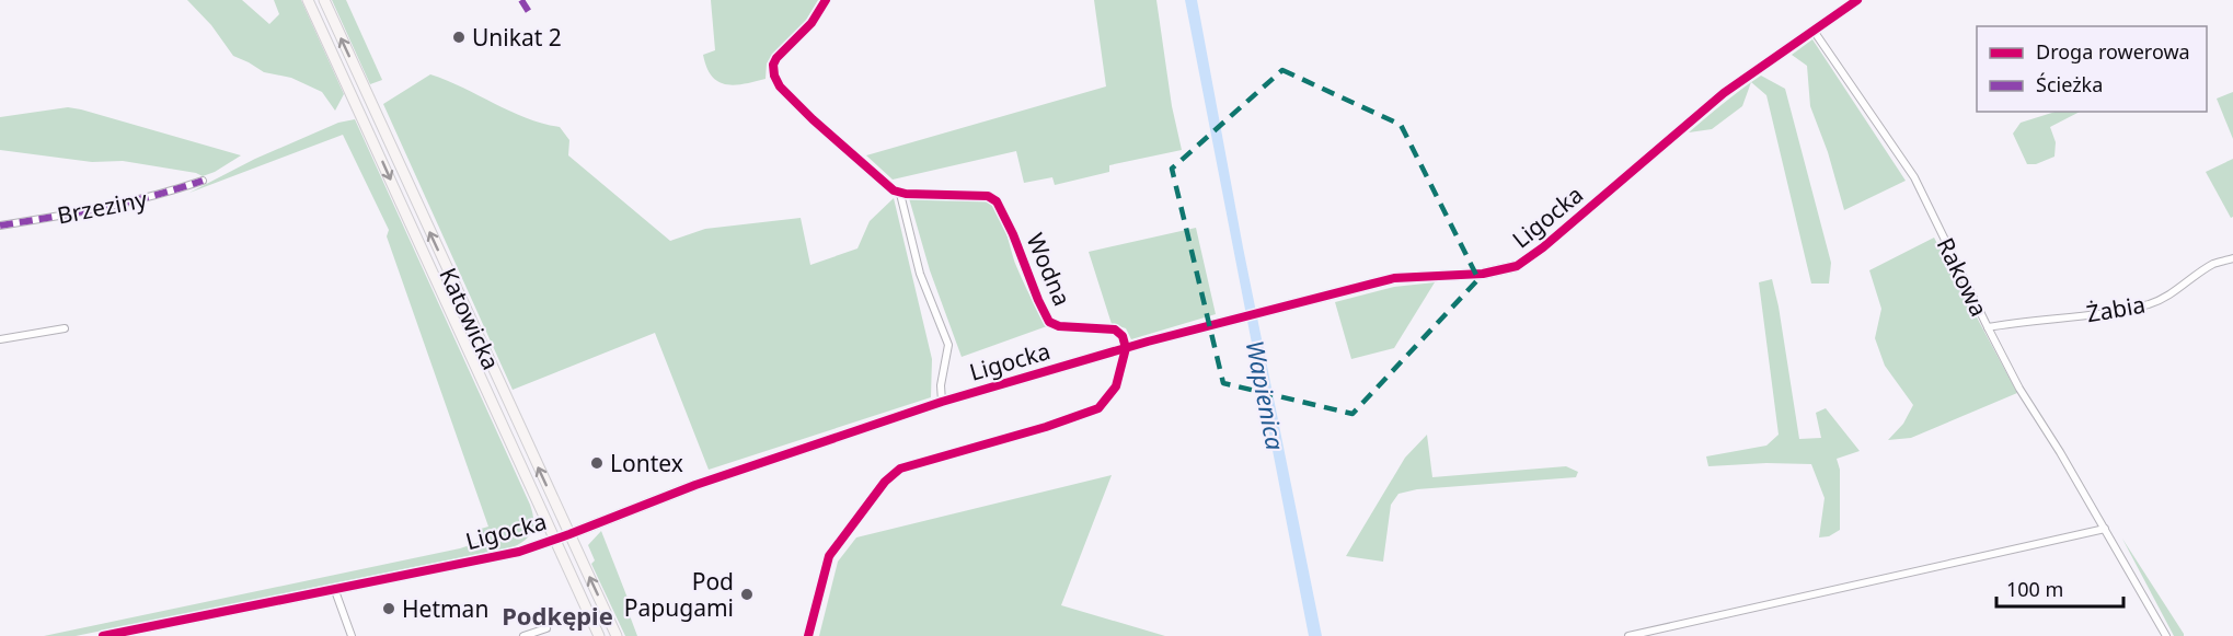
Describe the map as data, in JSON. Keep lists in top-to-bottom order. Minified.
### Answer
{"streets":{"main road":["Katowicka"],"street":["Brzeziny","Ligocka","Wodna","Rakowa","Żabia"]},"crossings":[["Ligocka","Wodna"],["Ligocka","Rakowa"],["Ligocka","Katowicka"],["Rakowa","Żabia"]],"districts":["Podkępie"],"water":["Wapienica"],"places":["Unikat 2","Lontex","Pod Papugami","Hetman"],"legend":["Droga rowerowa","Ścieżka"],"scale_bar":"100 m"}
